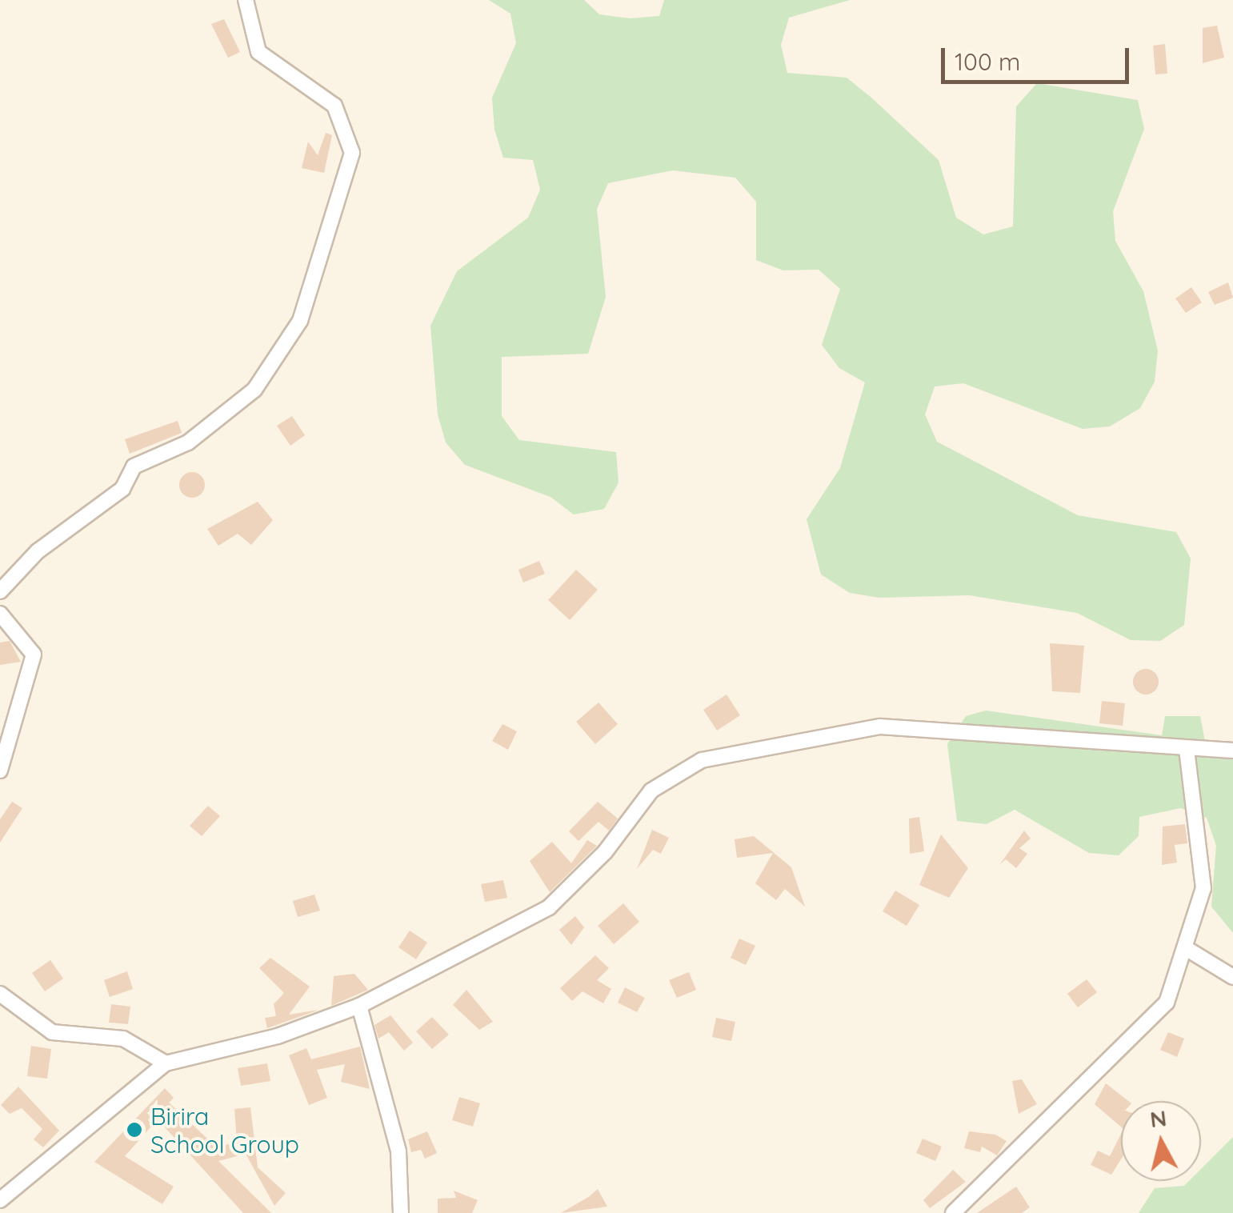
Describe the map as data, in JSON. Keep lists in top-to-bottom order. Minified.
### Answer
{"places":["Birira School Group"],"scale_bar":"100 m","north":"top"}
